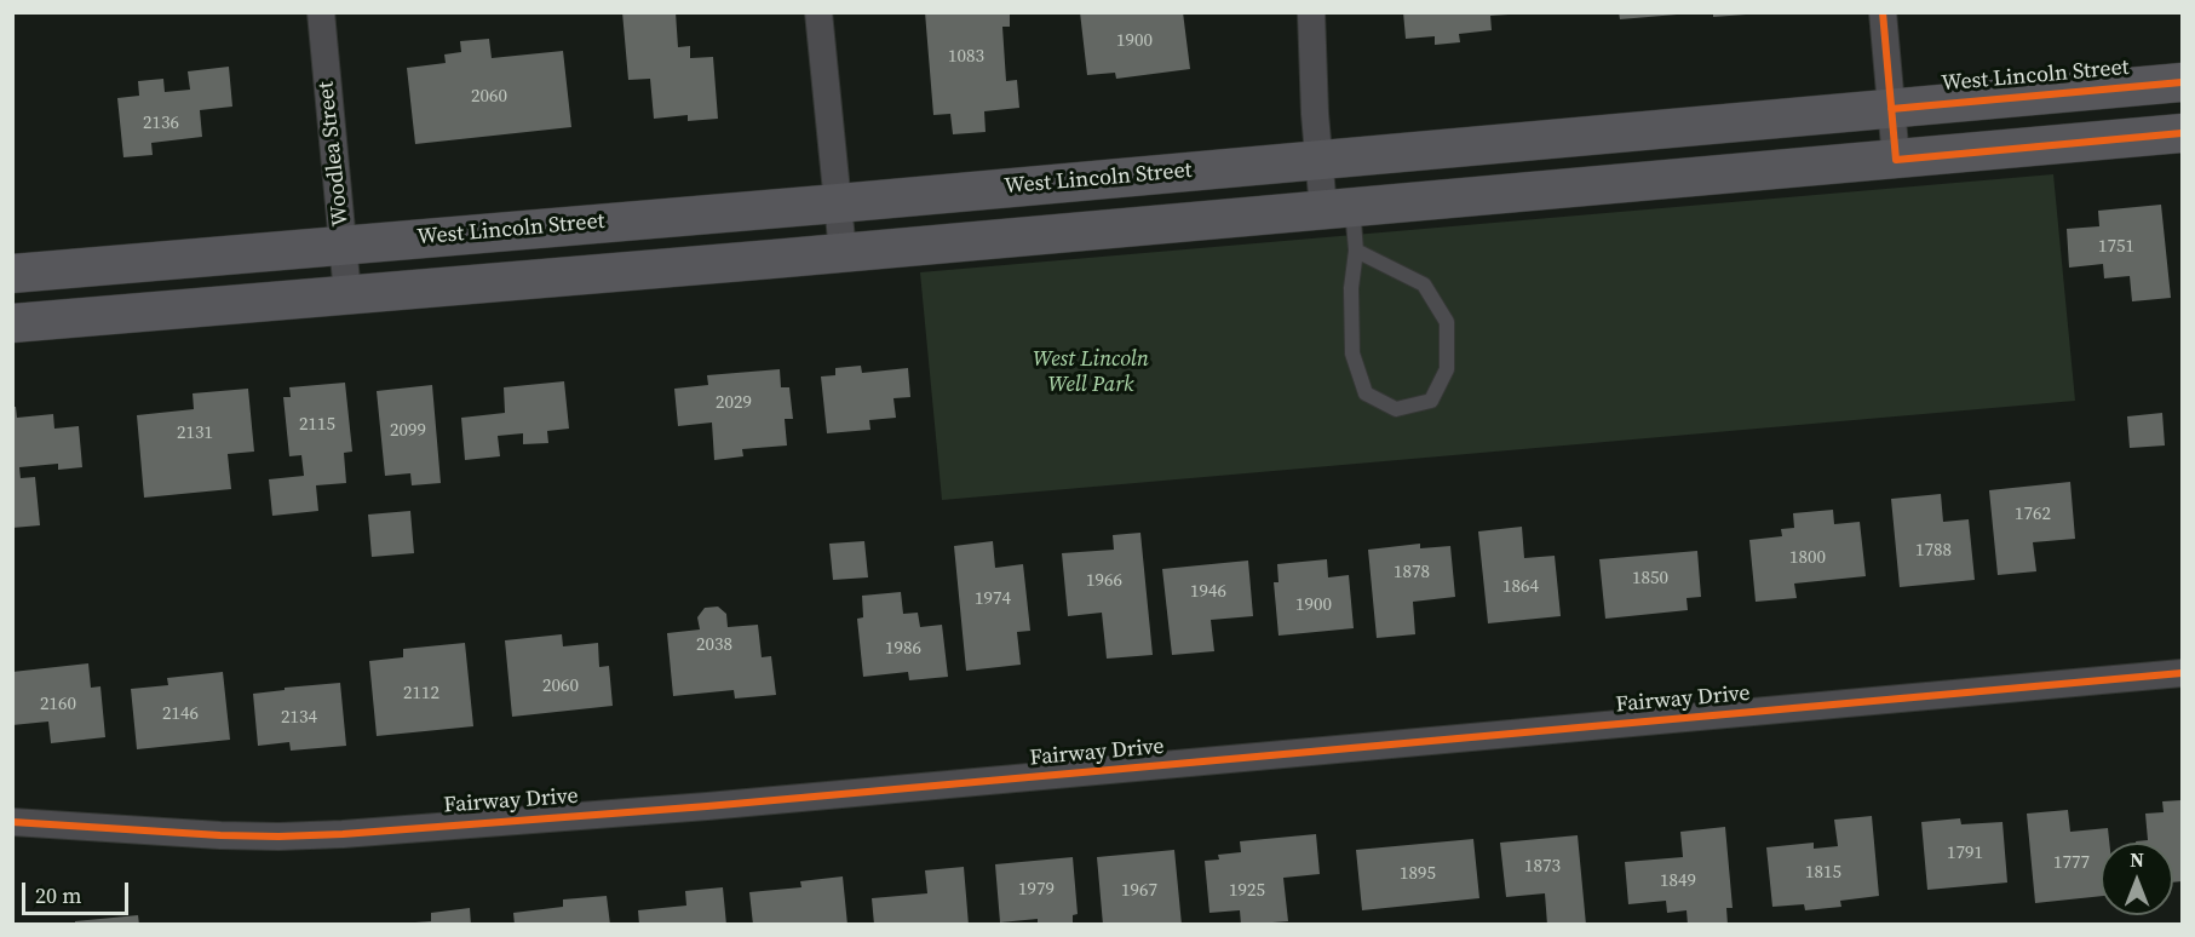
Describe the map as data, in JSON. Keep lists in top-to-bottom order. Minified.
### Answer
{"streets":{"street":["West Lincoln Street","Woodlea Street","Fairway Drive"]},"crossings":[["West Lincoln Street","Woodlea Street"]],"parks":["West Lincoln Well Park"],"house_numbers":["1900","1083","2060","2136","1751","2029","2115","2099","2131","1762","1788","1800","1878","1850","1966","1864","1946","1974","1900","2038","1986","2060","2112","2160","2146","2134","1791","1777","1873","1815","1895","1849","1979","1967","1925"],"scale_bar":"20 m","north":"top"}
